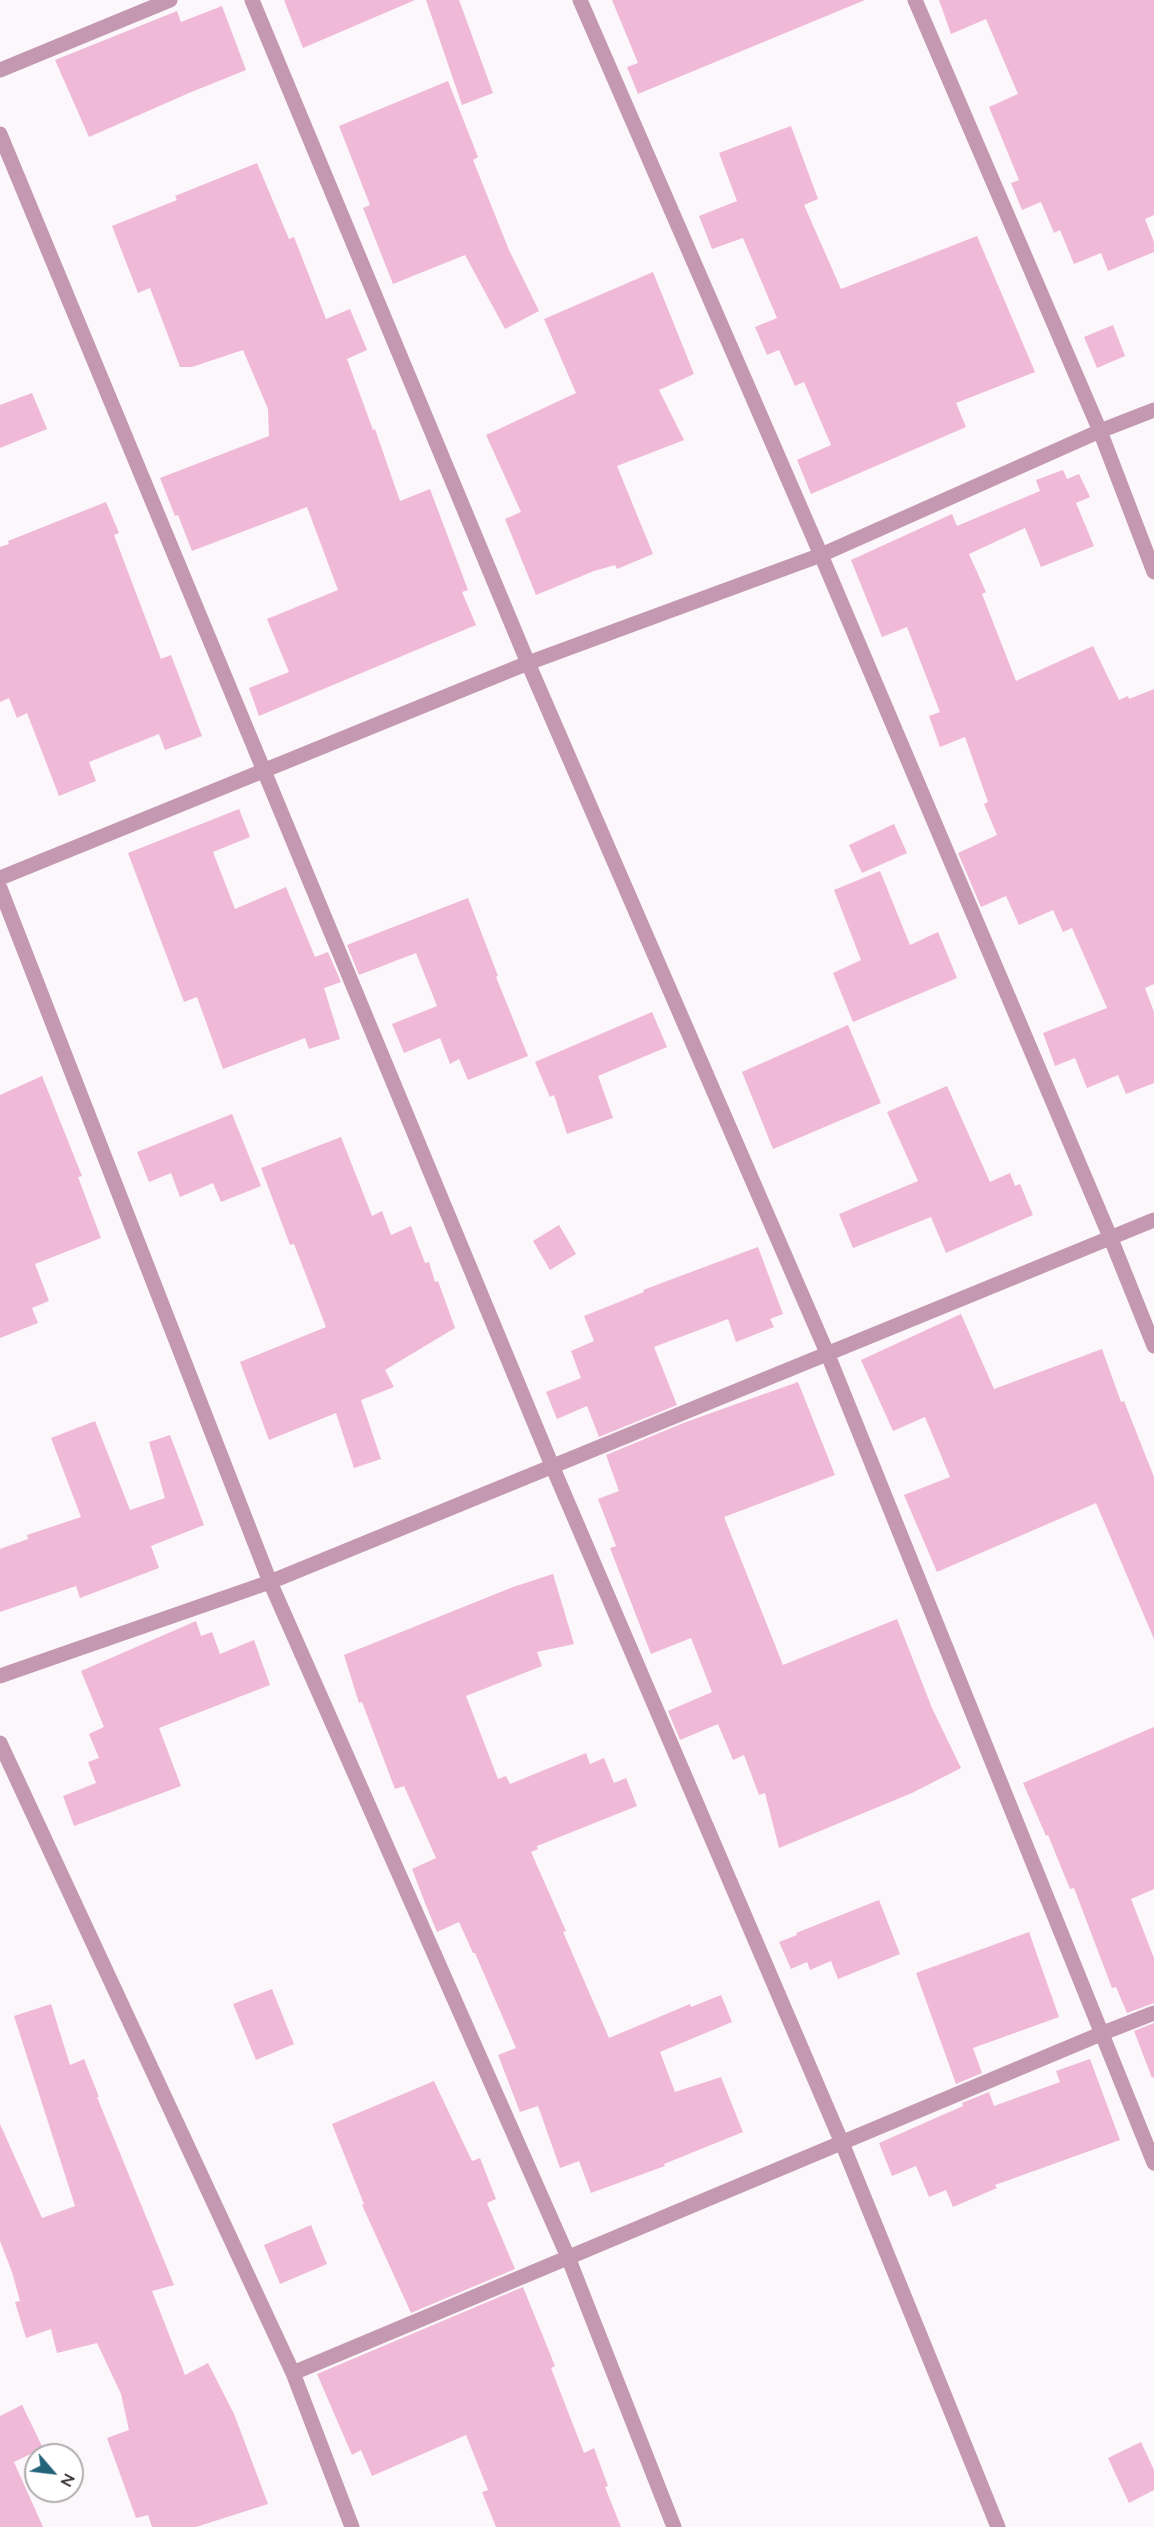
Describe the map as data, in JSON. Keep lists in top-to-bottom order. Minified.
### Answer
{"north":"bottom right"}
